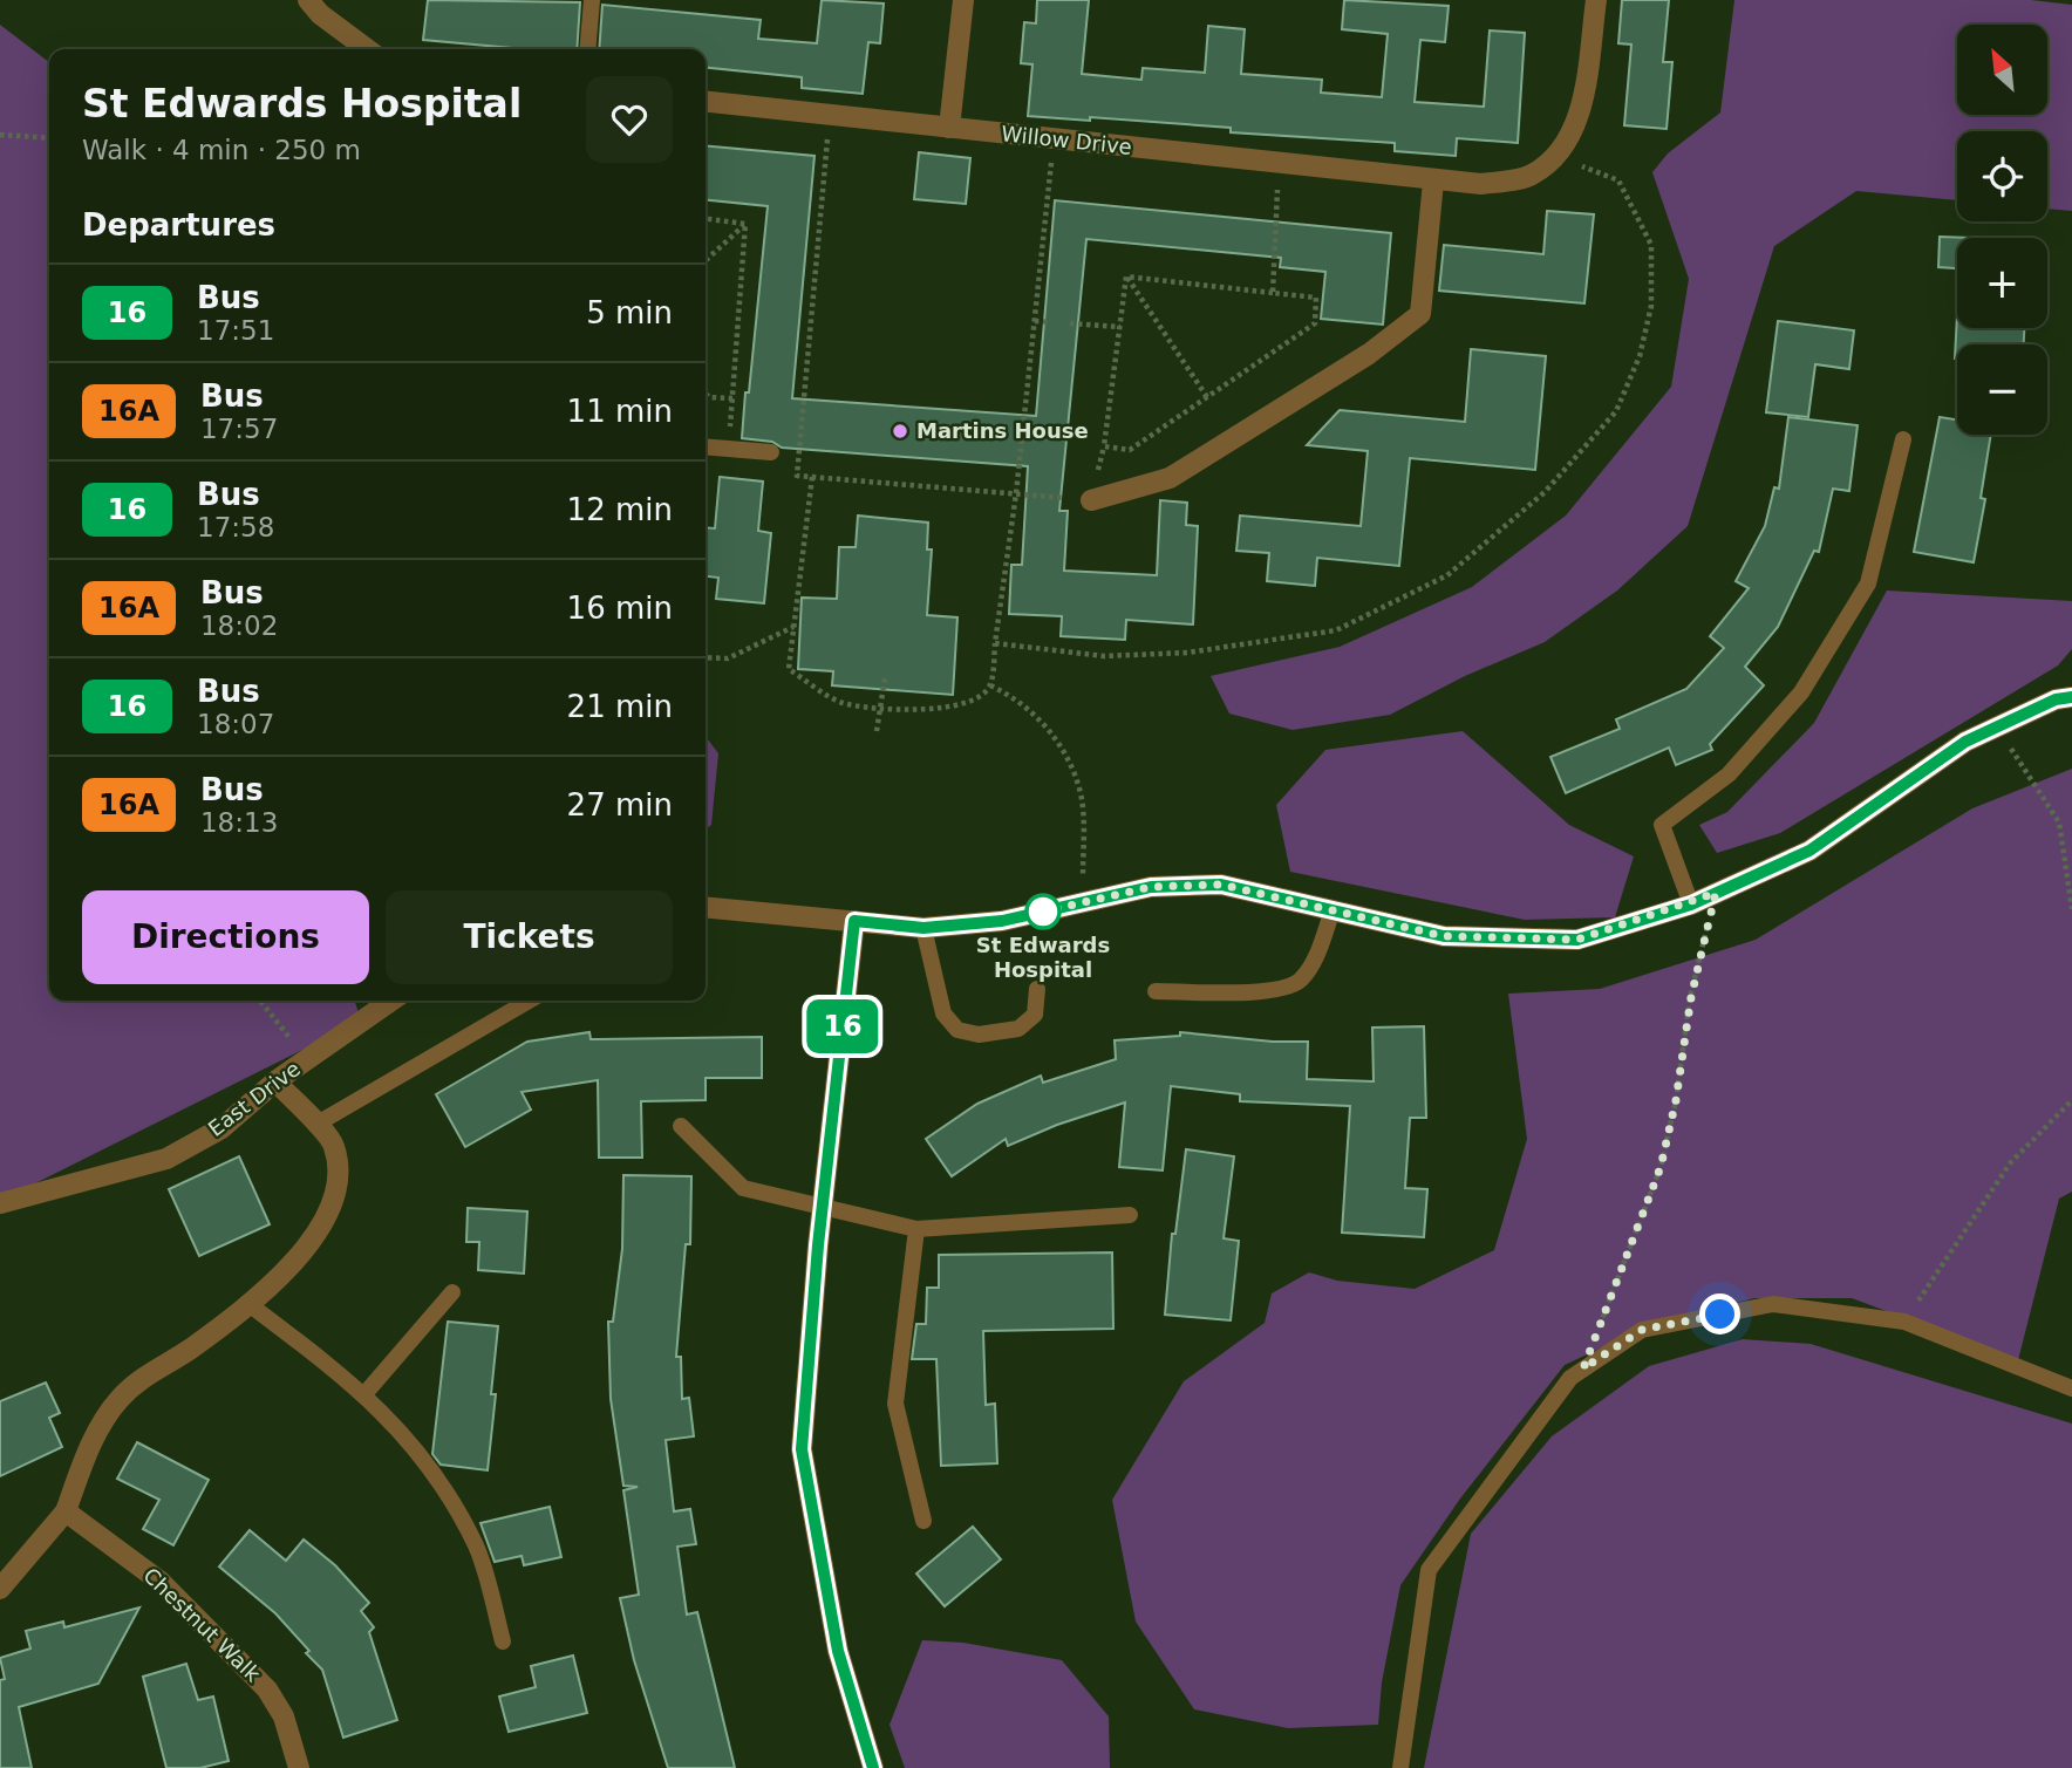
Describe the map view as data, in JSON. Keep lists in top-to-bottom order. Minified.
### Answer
{"streets":{"street":["Willow Drive","East Drive","Chestnut Walk"]},"places":["Martins House","St Edwards Hospital"],"lines":["bus line 16"],"north":"top left","page":{"on_map":"16","map_buttons":["+","−"],"heading":[["St Edwards Hospital","Walk · 4 min · 250 m"],"Departures"],"list":[{"mark":"16","name":"Bus","note":"17:51","value":"5 min"},{"mark":"16A","name":"Bus","note":"17:57","value":"11 min"},{"mark":"16","name":"Bus","note":"17:58","value":"12 min"},{"mark":"16A","name":"Bus","note":"18:02","value":"16 min"},{"mark":"16","name":"Bus","note":"18:07","value":"21 min"},{"mark":"16A","name":"Bus","note":"18:13","value":"27 min"}],"buttons":["Directions","Tickets"]}}
